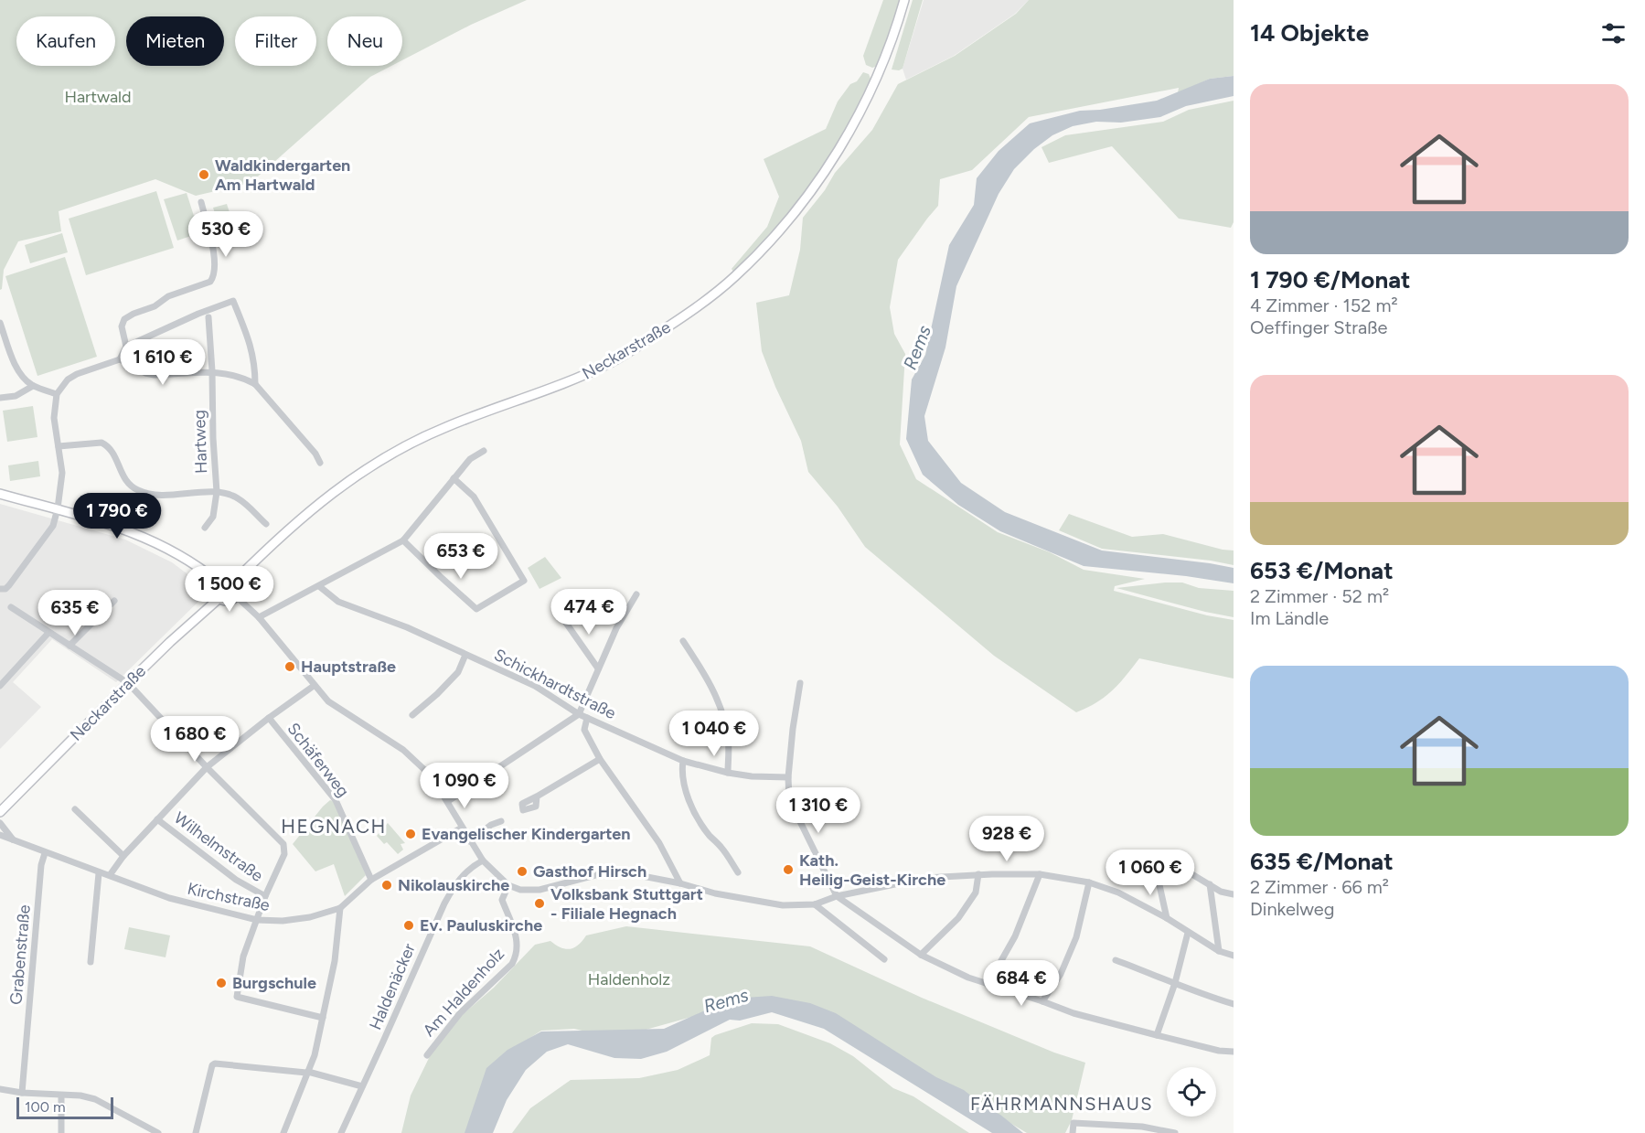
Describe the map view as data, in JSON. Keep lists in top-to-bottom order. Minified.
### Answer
{"streets":{"main road":["Neckarstraße"],"street":["Hartweg","Schickhardtstraße","Schäferweg","Wilhelmstraße","Kirchstraße","Grabenstraße","Haldenäcker","Am Haldenholz"]},"crossings":[["Schäferweg","Kirchstraße"],["Kirchstraße","Grabenstraße"]],"districts":["HEGNACH","FÄHRMANNSHAUS"],"water":["Rems"],"parks":["Hartwald","Haldenholz"],"places":["Waldkindergarten Am Hartwald","Hauptstraße","Evangelischer Kindergarten","Kath. Heilig-Geist-Kirche","Gasthof Hirsch","Nikolauskirche","Volksbank Stuttgart - Filiale Hegnach","Ev. Pauluskirche","Burgschule"],"scale_bar":"100 m","page":{"heading":"14 Objekte","chip":["Kaufen","Mieten","Filter","Neu"],"list":[{"name":"1 790 €/Monat","note":"4 Zimmer · 152 m² · Oeffinger Straße"},{"name":"653 €/Monat","note":"2 Zimmer · 52 m² · Im Ländle"},{"name":"635 €/Monat","note":"2 Zimmer · 66 m² · Dinkelweg"}],"price":["530 €","1 610 €","1 790 €","653 €","1 500 €","474 €","635 €","1 040 €","1 680 €","1 090 €","1 310 €","928 €","1 060 €","684 €"],"scale":"100 m"}}
